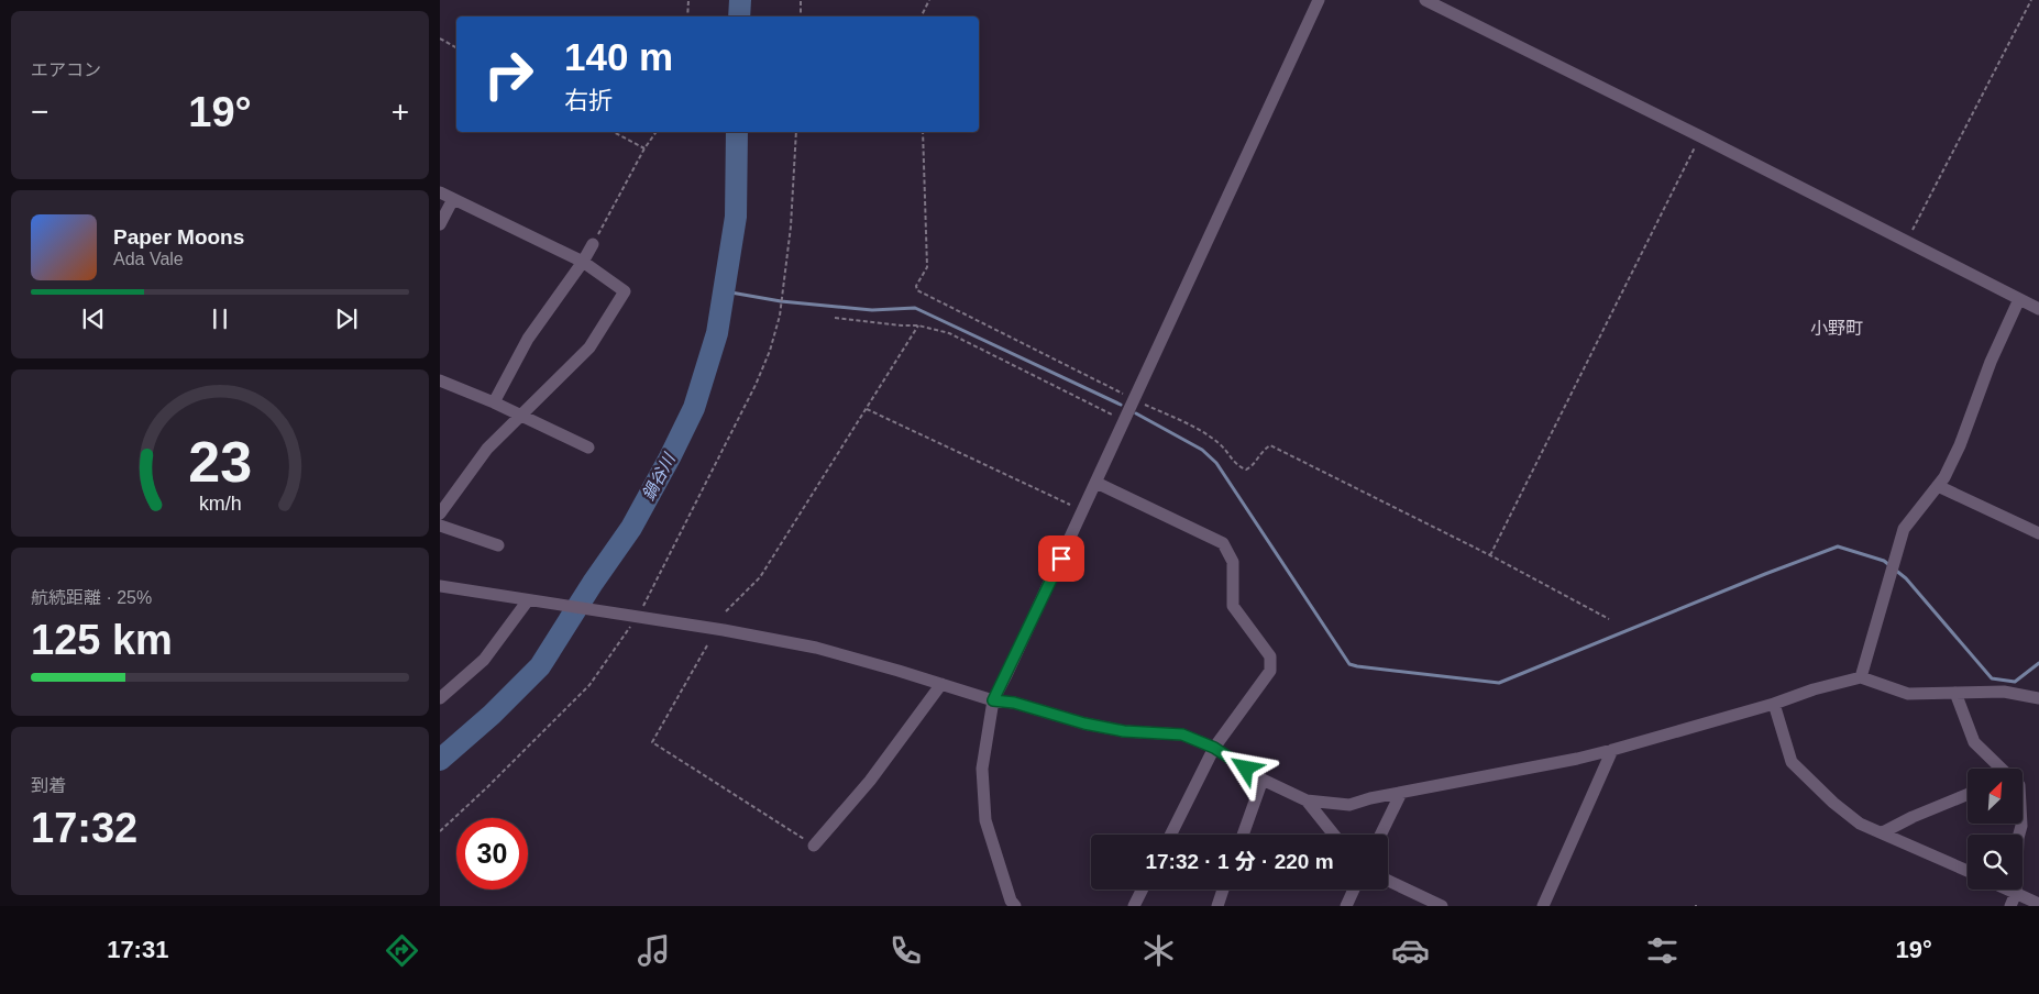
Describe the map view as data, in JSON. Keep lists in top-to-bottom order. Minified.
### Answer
{"districts":["小野町"],"water":["鍋谷川"],"north":"top right","page":{"tile":["エアコン",["航続距離 · 25%","125 km"],["到着","17:32"]],"turn":["140 m","右折"],"heat":["−","19°","+"],"song":["Paper Moons","Ada Vale"],"limit":"30","trip":"17:32 · 1 分 · 220 m","tabs":["17:31","19°"],"gauge":["23","km/h"]}}
